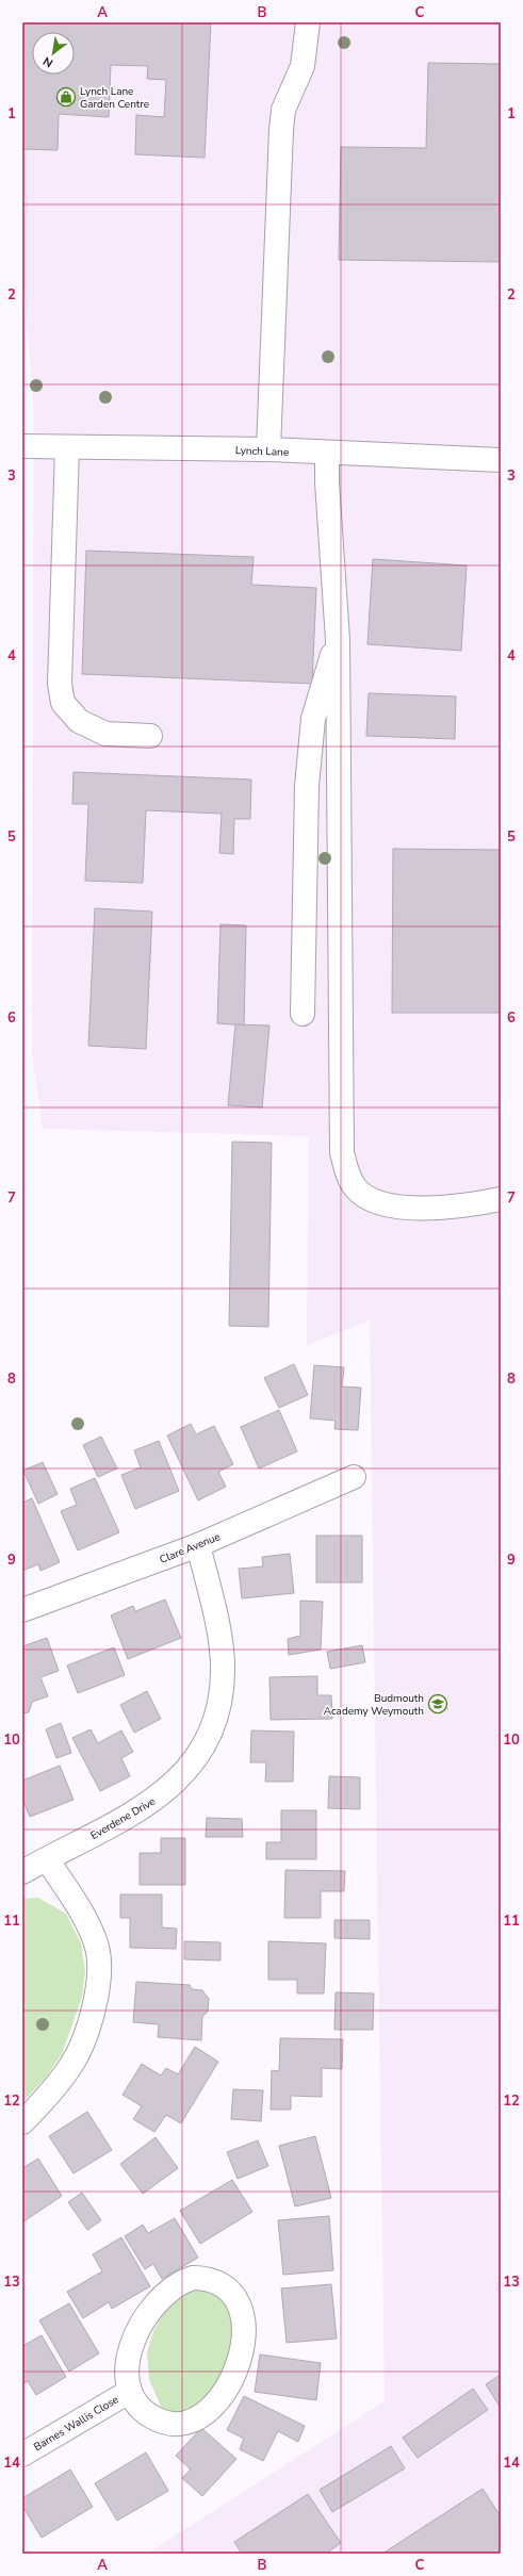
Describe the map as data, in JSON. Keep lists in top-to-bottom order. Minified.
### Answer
{"streets":{"street":["Lynch Lane","Clare Avenue","Everdene Drive","Barnes Wallis Close"]},"crossings":[["Clare Avenue","Everdene Drive"]],"places":{"shop":["Lynch Lane Garden Centre"],"school or university":["Budmouth Academy Weymouth"]},"north":"bottom left","grid":{"columns":["A","B","C"],"rows":["1","2","3","4","5","6","7","8","9","10","11","12","13","14"]}}
